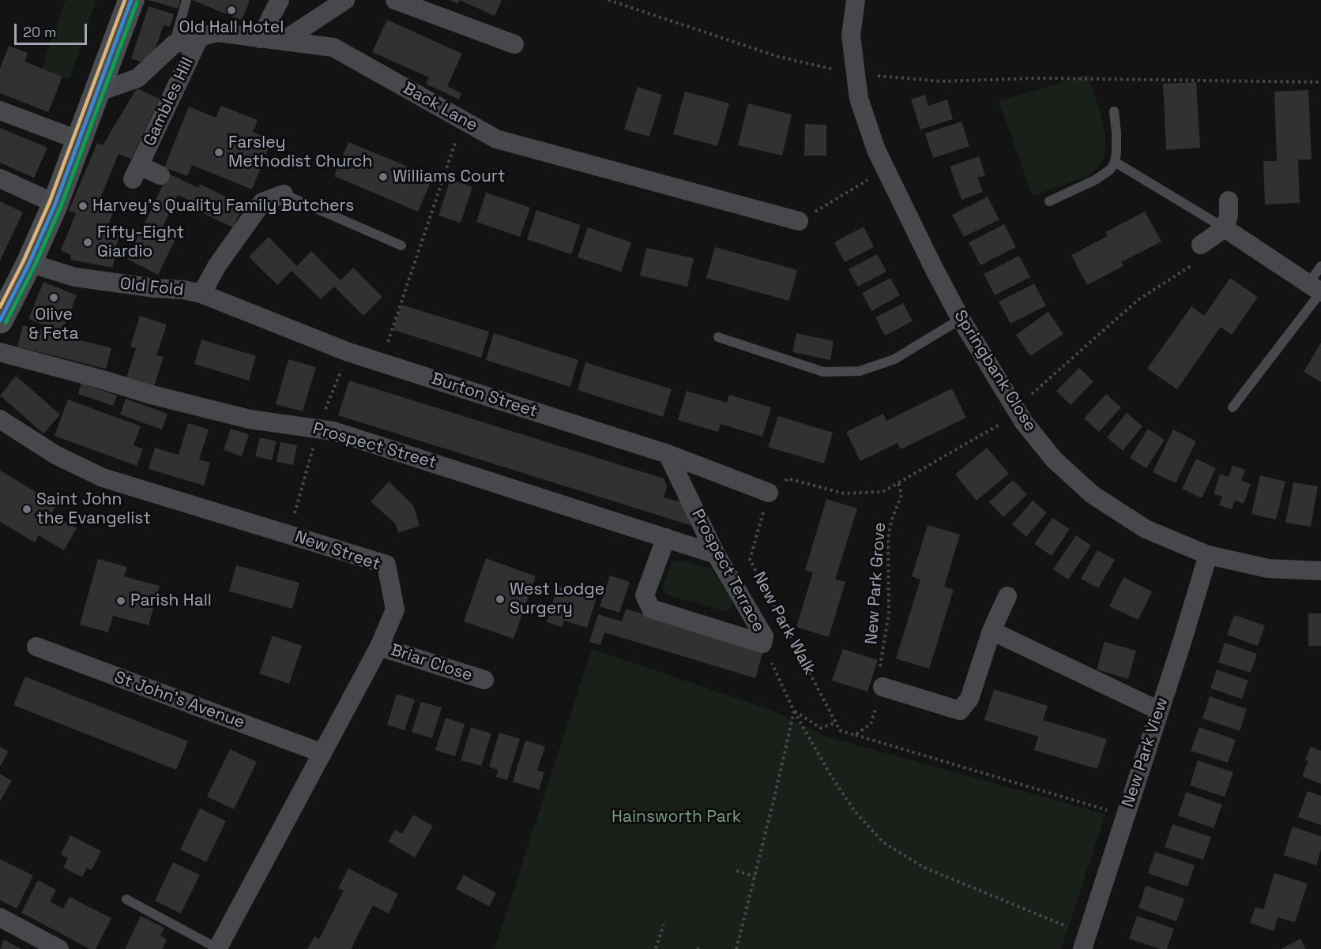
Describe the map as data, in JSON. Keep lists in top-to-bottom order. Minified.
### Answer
{"streets":{"street":["Gambles Hill","Back Lane","Old Fold","Springbank Close","Burton Street","Prospect Street","New Street","Prospect Terrace","Briar Close","St John's Avenue","New Park View"],"path":["New Park Grove","New Park Walk"]},"crossings":[["Gambles Hill","Back Lane"],["Old Fold","Burton Street"],["Springbank Close","New Park View"],["Burton Street","Prospect Terrace"],["Burton Street","New Park Walk"],["Prospect Street","Prospect Terrace"],["New Street","Briar Close"],["New Street","St John's Avenue"],["New Park Walk","New Park View"]],"parks":["Hainsworth Park"],"places":["Old Hall Hotel","Farsley Methodist Church","Williams Court","Harvey's Quality Family Butchers","Fifty-Eight Giardio","Olive & Feta","Saint John the Evangelist","West Lodge Surgery","Parish Hall"],"scale_bar":"20 m"}
